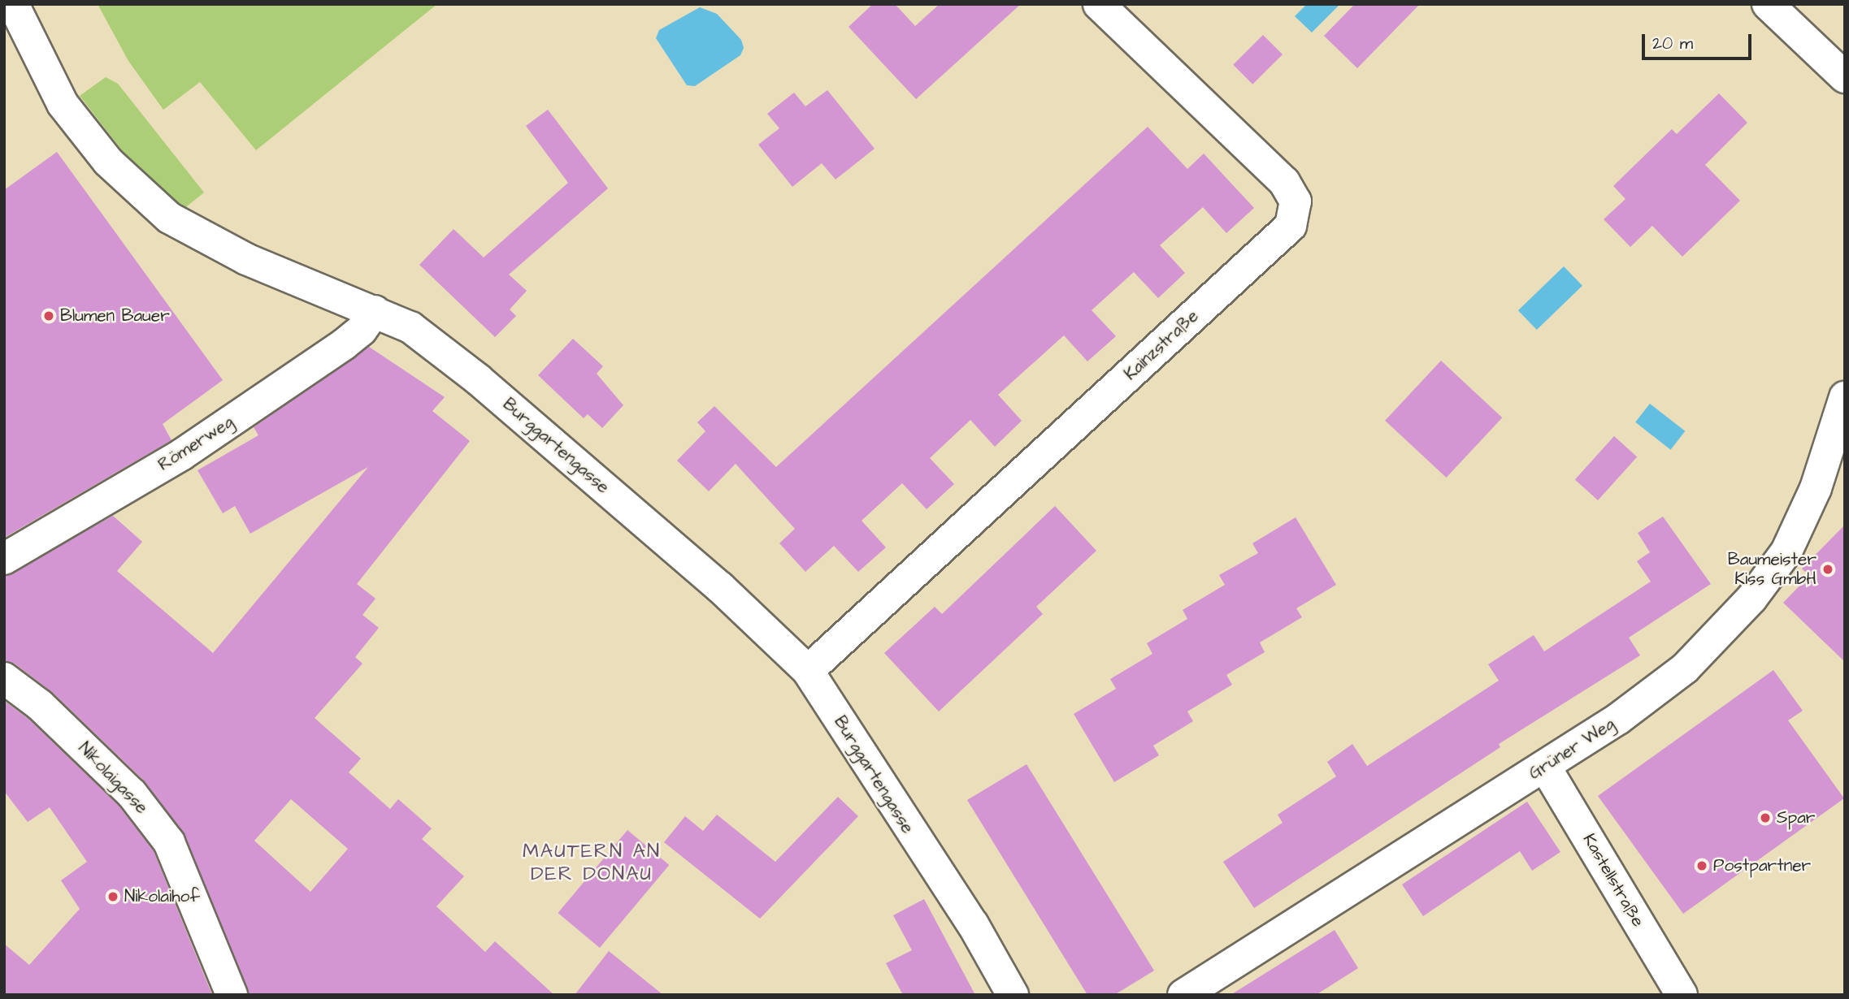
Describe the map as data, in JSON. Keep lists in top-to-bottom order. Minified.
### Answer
{"streets":{"street":["Kainzstraße","Römerweg","Burggartengasse","Grüner Weg","Nikolaigasse","Kastellstraße"]},"crossings":[["Kainzstraße","Burggartengasse"],["Römerweg","Burggartengasse"],["Grüner Weg","Kastellstraße"]],"districts":["MAUTERN AN DER DONAU"],"places":["Blumen Bauer","Baumeister Kiss GmbH","Spar","Postpartner","Nikolaihof"],"scale_bar":"20 m"}
